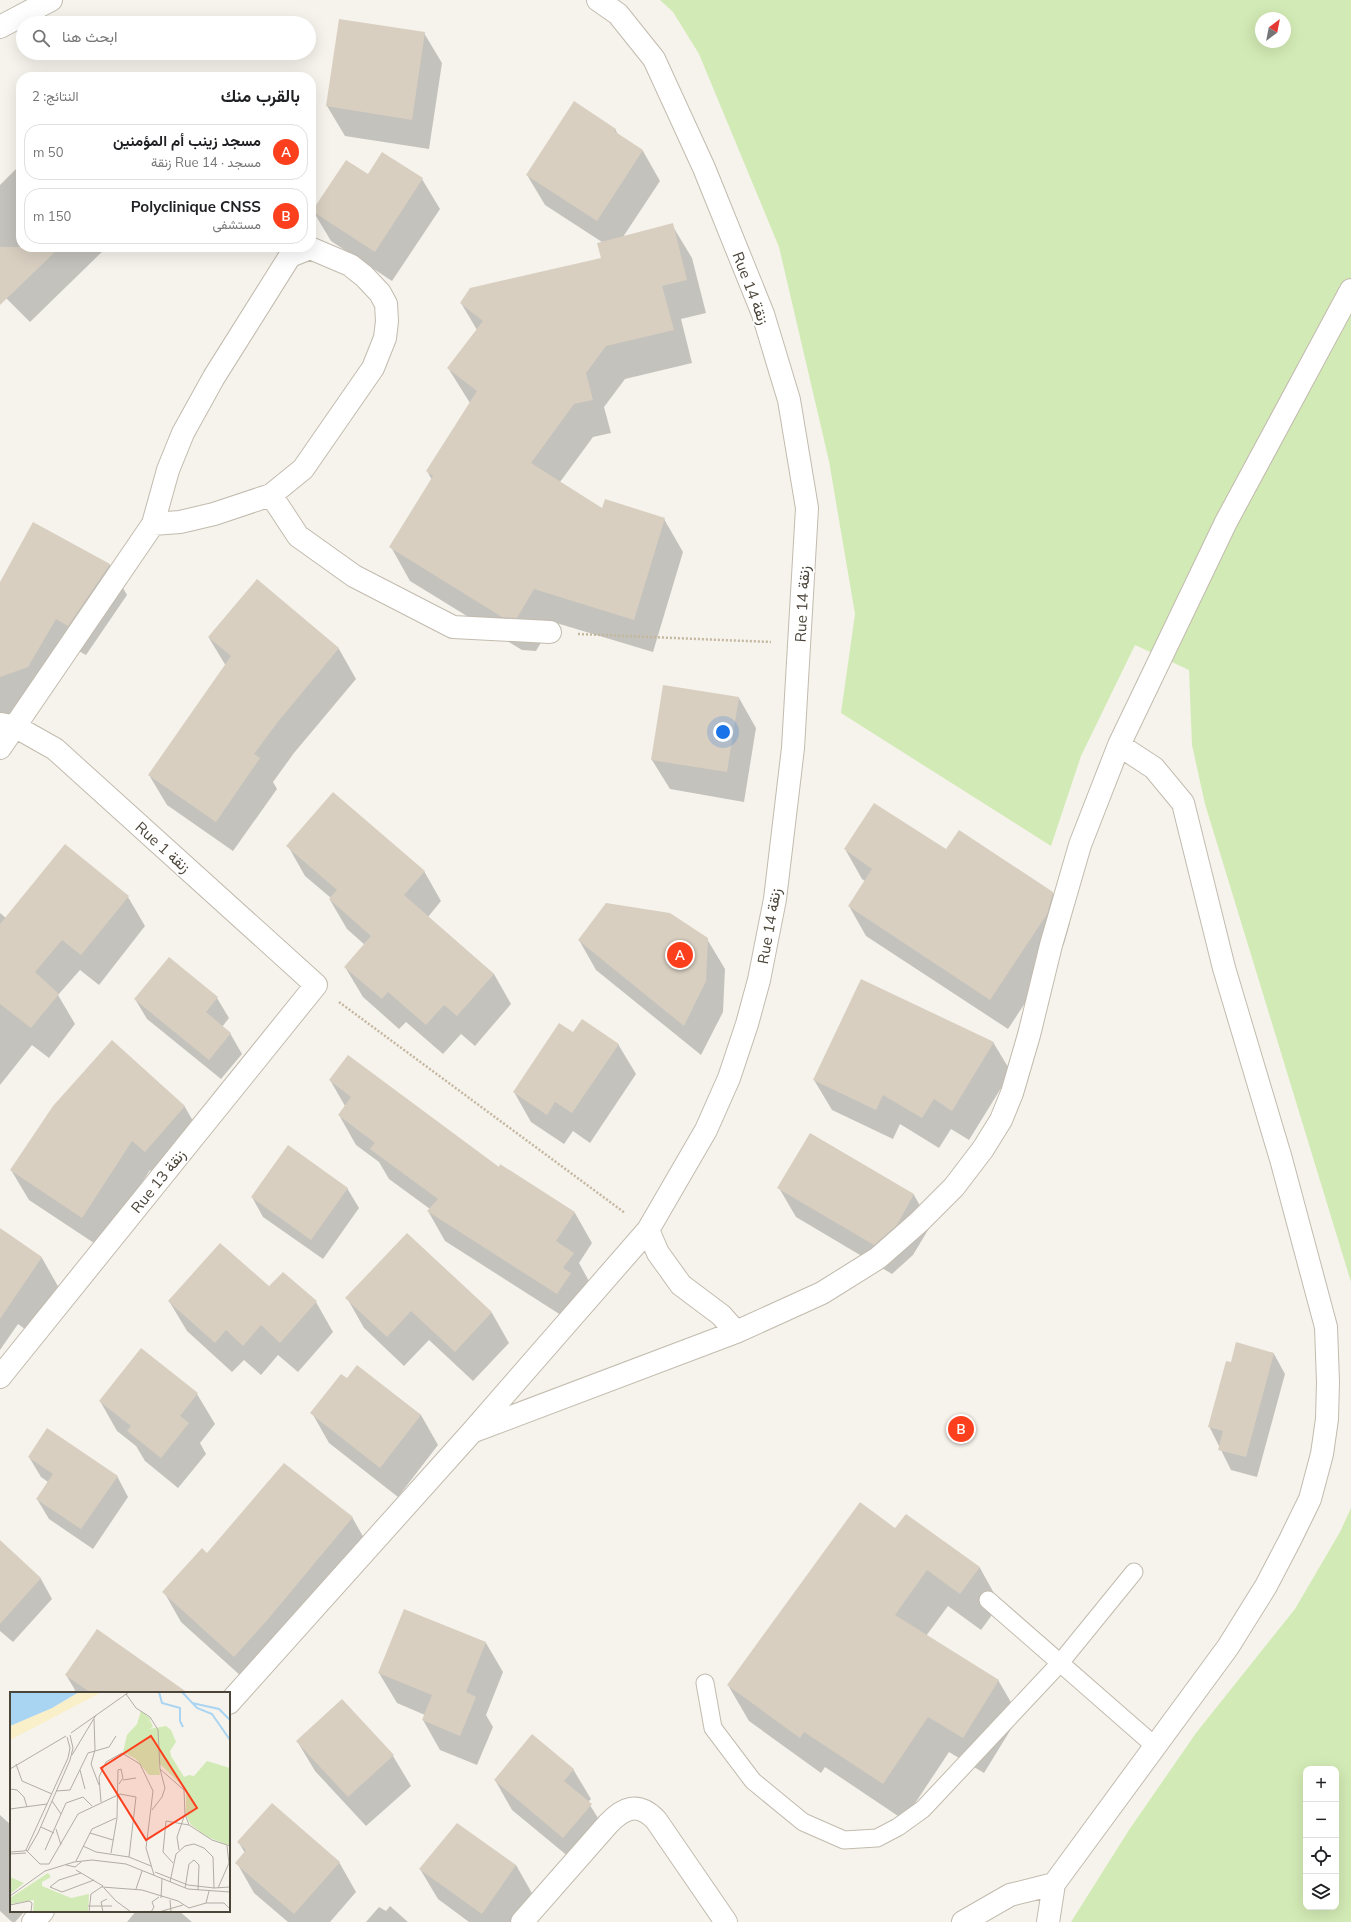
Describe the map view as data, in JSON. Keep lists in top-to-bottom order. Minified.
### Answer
{"streets":{"street":["Rue 14 زنقة","Rue 1 زنقة","Rue 13 زنقة"]},"crossings":[["Rue 1 زنقة","Rue 13 زنقة"]],"north":"top right","page":{"search":"ابحث هنا","heading":["بالقرب منك","النتائج: 2"],"list":[{"mark":"A","name":"مسجد زينب أم المؤمنين","note":"مسجد · Rue 14 زنقة","value":"50 m"},{"mark":"B","name":"Polyclinique CNSS","note":"مستشفى","value":"150 m"}],"pins":["A","B"],"map_buttons":["+","−"]}}
